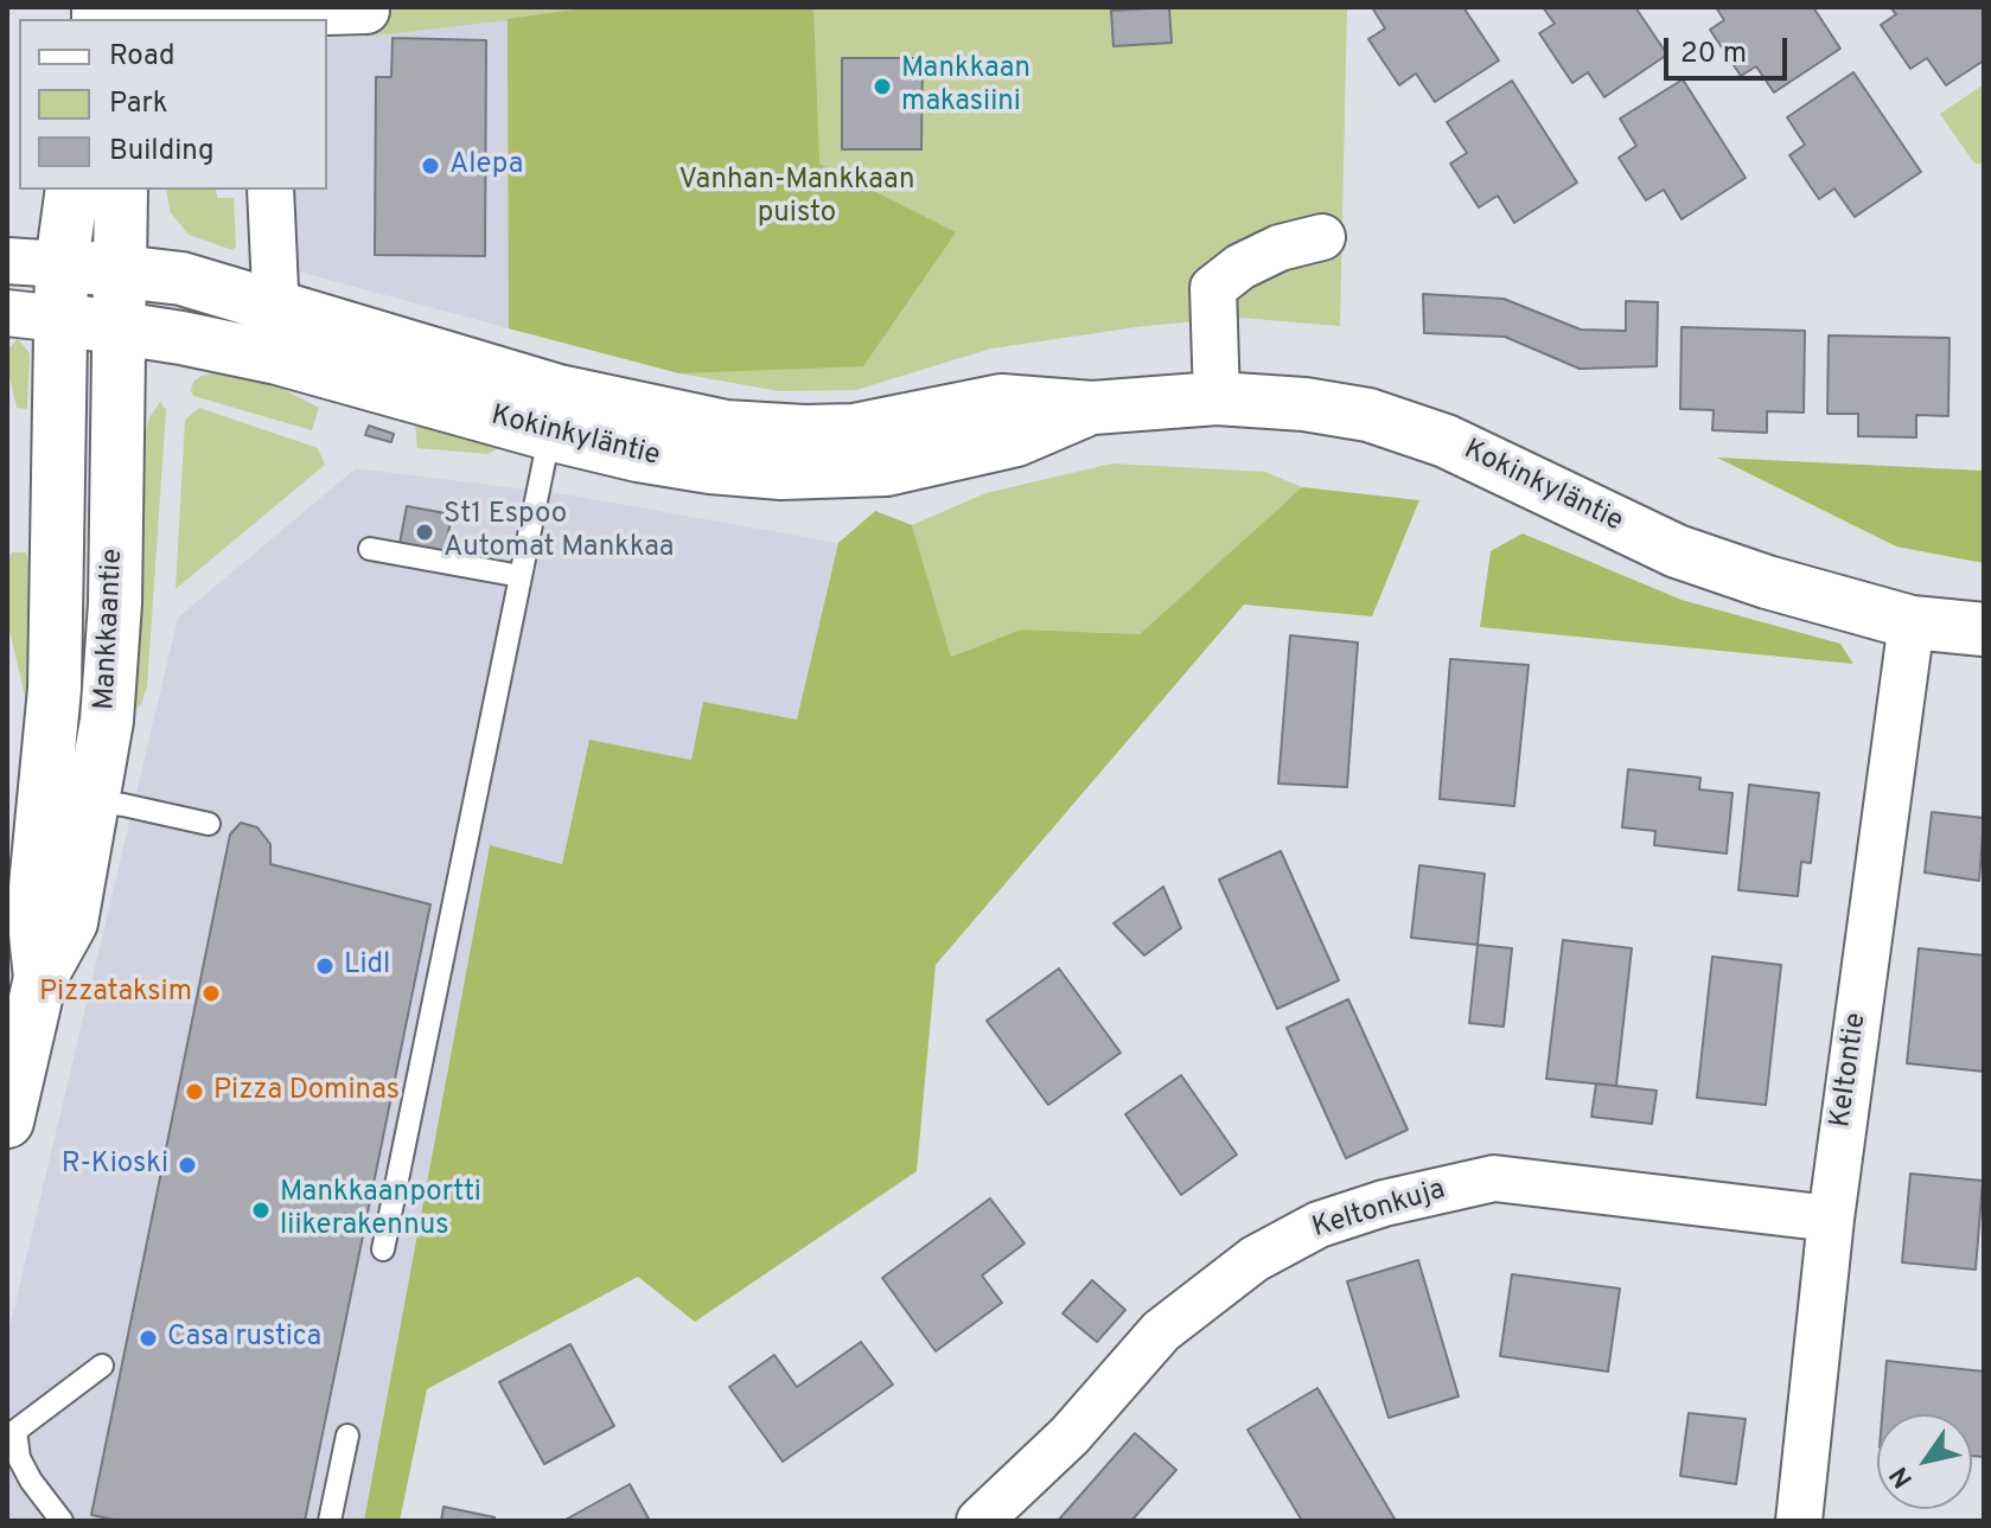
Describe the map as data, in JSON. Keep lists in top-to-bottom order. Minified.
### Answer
{"streets":{"main road":["Kokinkyläntie","Mankkaantie"],"street":["Keltontie","Keltonkuja"]},"crossings":[["Kokinkyläntie","Mankkaantie"],["Kokinkyläntie","Keltontie"],["Keltontie","Keltonkuja"]],"parks":["Vanhan-Mankkaan puisto"],"places":["Mankkaan makasiini","Alepa","St1 Espoo Automat Mankkaa","Lidl","Pizzataksim","Pizza Dominas","R-Kioski","Mankkaanportti liikerakennus","Casa rustica"],"legend":["Road","Park","Building"],"scale_bar":"20 m","north":"bottom left"}
